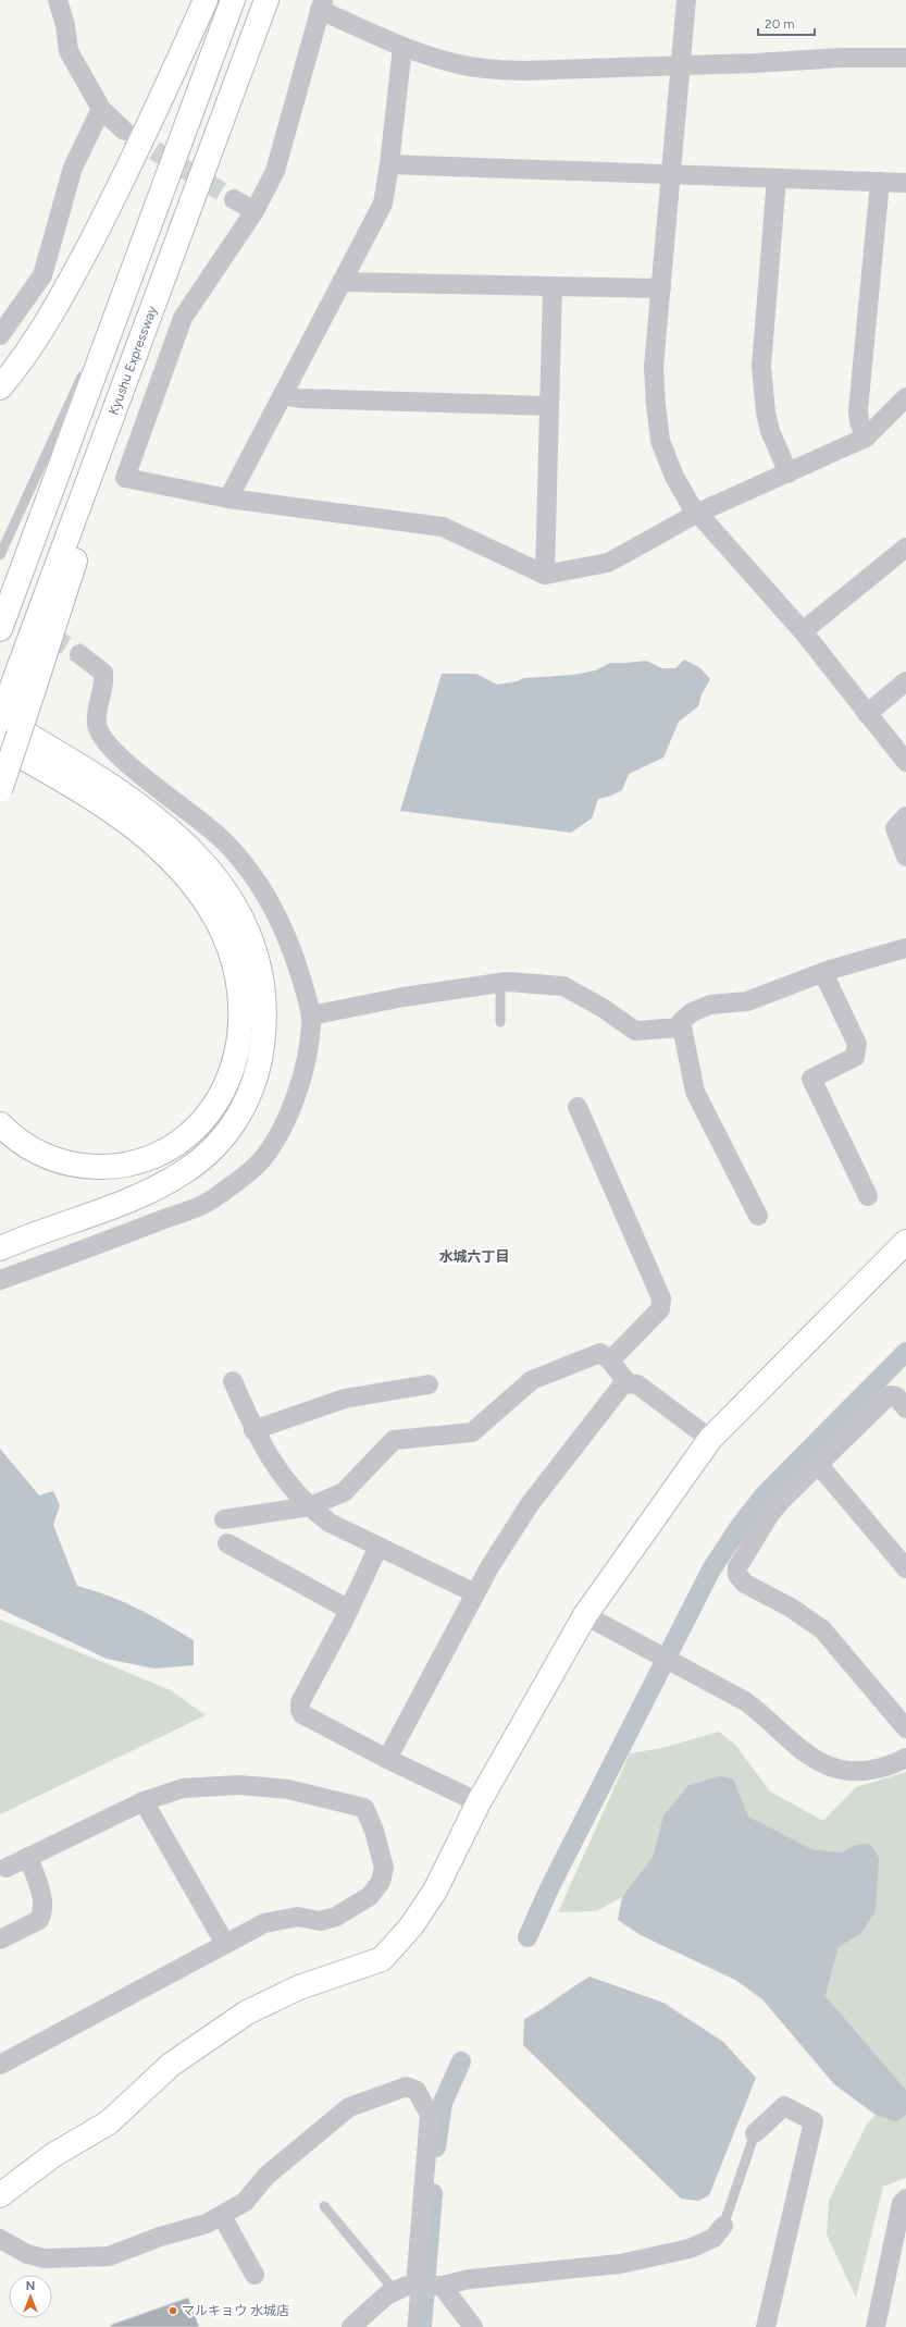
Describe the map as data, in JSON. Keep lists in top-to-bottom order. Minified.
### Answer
{"streets":{"main road":["Kyushu Expressway"]},"districts":["水城六丁目"],"places":["マルキョウ 水城店"],"scale_bar":"20 m","north":"top"}
